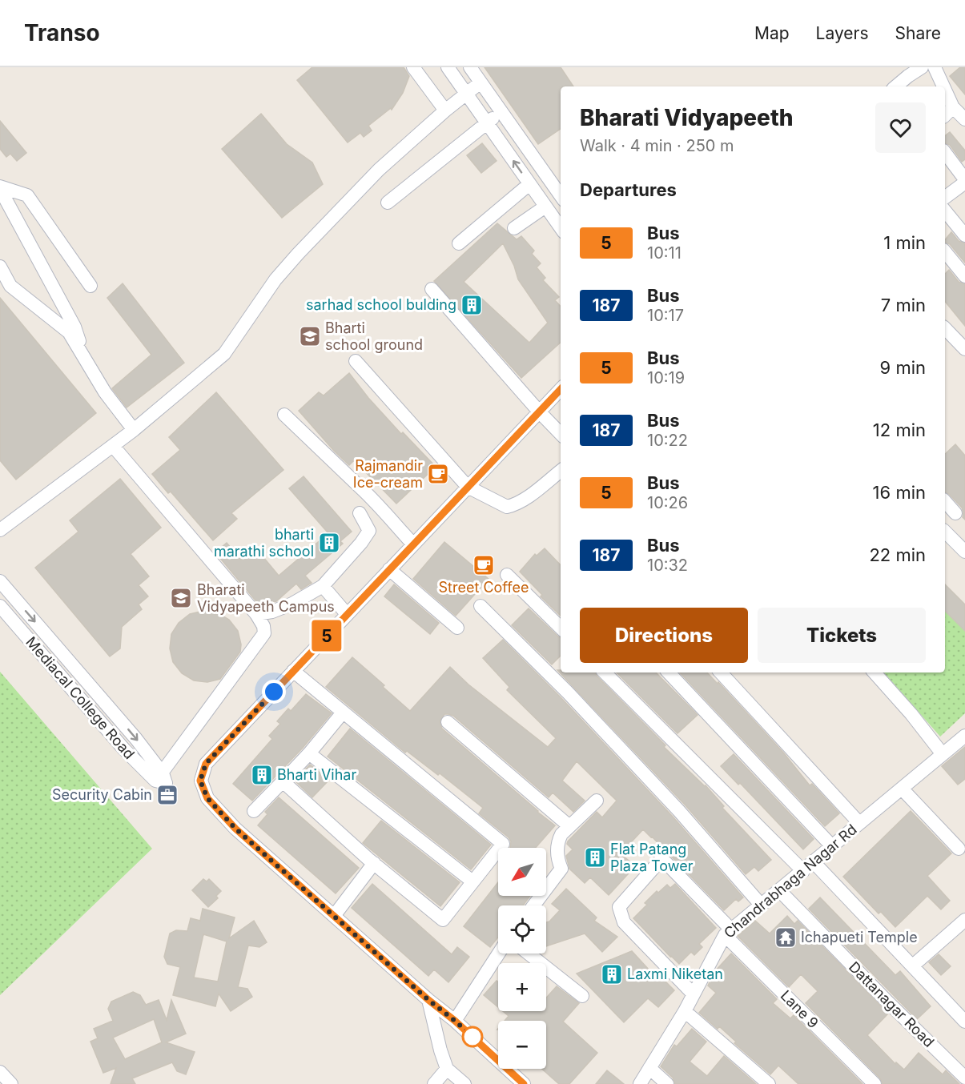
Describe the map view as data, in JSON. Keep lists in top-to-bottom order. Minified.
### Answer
{"streets":{"street":["Mediacal College Road","Chandrabhaga Nagar Rd","Dattanagar Road","Lane 9"]},"crossings":[["Chandrabhaga Nagar Rd","Dattanagar Road"],["Chandrabhaga Nagar Rd","Lane 9"]],"places":{"building":["sarhad school bulding","bharti marathi school","Bharti Vihar","Flat Patang Plaza Tower","Laxmi Niketan"],"school or university":["Bharti school ground","Bharati Vidyapeeth Campus"],"cafe":["Rajmandir Ice-cream","Street Coffee"],"office":["Security Cabin"],"temple":["Ichapueti Temple"]},"lines":["bus line 5"],"north":"bottom left","page":{"header":"Transo","nav":["Map","Layers","Share"],"on_map":"5","heading":[["Bharati Vidyapeeth","Walk · 4 min · 250 m"],"Departures"],"list":[{"mark":"5","name":"Bus","note":"10:11","value":"1 min"},{"mark":"187","name":"Bus","note":"10:17","value":"7 min"},{"mark":"5","name":"Bus","note":"10:19","value":"9 min"},{"mark":"187","name":"Bus","note":"10:22","value":"12 min"},{"mark":"5","name":"Bus","note":"10:26","value":"16 min"},{"mark":"187","name":"Bus","note":"10:32","value":"22 min"}],"buttons":["Directions","Tickets"],"map_buttons":["+","−"]}}
